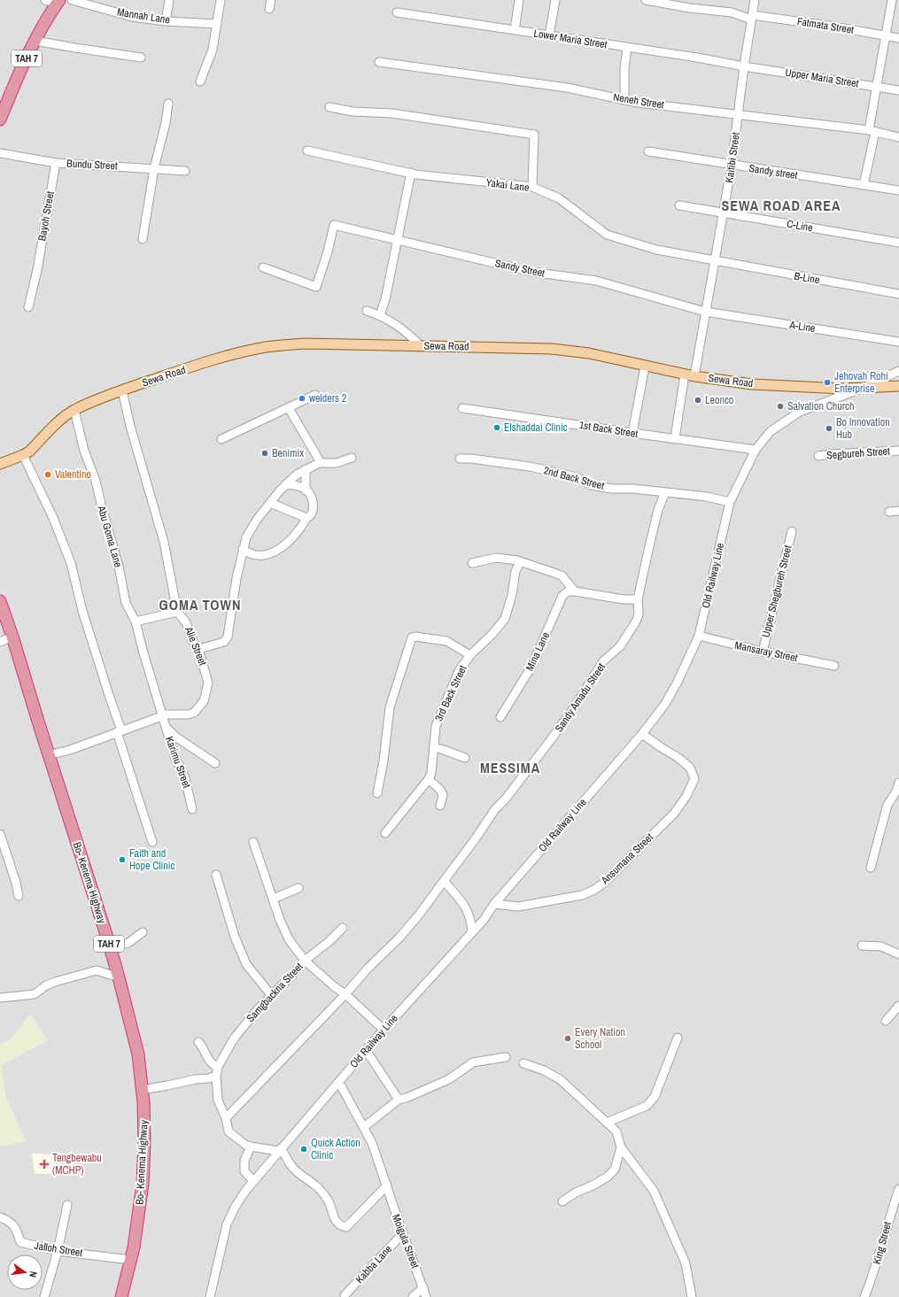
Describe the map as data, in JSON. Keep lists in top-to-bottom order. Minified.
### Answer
{"streets":{"highway":["TAH 7","Bo- Kenema Highway"],"main road":["Sewa Road"],"street":["Mannah Lane","Fatmata Street","Lower Maria Street","Upper Maria Street","Neneh Street","Kaitibi Street","Bundu Street","Sandy street","Yakai Lane","Bayoh Street","C-Line","Sandy Street","B-Line","A-Line","1st Back Street","Segbureh Street","2nd Back Street","Abu Goma Lane","Old Railway Line","Upper Shegbureh Street","Alie Street","Mina Lane","Mansaray Street","3rd Back Street","Sandy Amadu Street","Karimu Street","Ansumana Street","Samgbackna Street","Moigula Street","King Street","Jalloh Street","Kabba Lane"]},"crossings":[["Fatmata Street","Kaitibi Street"],["Lower Maria Street","Upper Maria Street"],["Lower Maria Street","Kaitibi Street"],["Upper Maria Street","Kaitibi Street"],["Neneh Street","Kaitibi Street"],["Kaitibi Street","Sandy street"],["Kaitibi Street","Yakai Lane"],["Kaitibi Street","C-Line"],["Kaitibi Street","Sandy Street"],["Kaitibi Street","B-Line"],["Kaitibi Street","A-Line"],["Kaitibi Street","Sewa Road"],["Kaitibi Street","1st Back Street"],["Bundu Street","Bayoh Street"],["Yakai Lane","B-Line"],["Sandy Street","A-Line"],["Sewa Road","Abu Goma Lane"],["Sewa Road","Old Railway Line"],["Sewa Road","Alie Street"],["1st Back Street","Old Railway Line"],["2nd Back Street","Old Railway Line"],["2nd Back Street","Sandy Amadu Street"],["Abu Goma Lane","Alie Street"],["Abu Goma Lane","Karimu Street"],["Old Railway Line","Mansaray Street"],["Old Railway Line","Ansumana Street"],["Old Railway Line","Moigula Street"],["Upper Shegbureh Street","Mansaray Street"],["Alie Street","Karimu Street"],["Alie Street","Bo- Kenema Highway"],["Sandy Amadu Street","Samgbackna Street"],["Bo- Kenema Highway","Jalloh Street"],["Moigula Street","Kabba Lane"]],"districts":["SEWA ROAD AREA","GOMA TOWN","MESSIMA"],"places":{"other":["Jehovah Rohi Enterprise","welders 2","Leonco","Salvation Church","Elshaddai Clinic","Bo Innovation Hub","Benimix","Valentino","Faith and Hope Clinic","Every Nation School","Quick Action Clinic"],"health":["Tengbewabu (MCHP)"]},"north":"right"}
